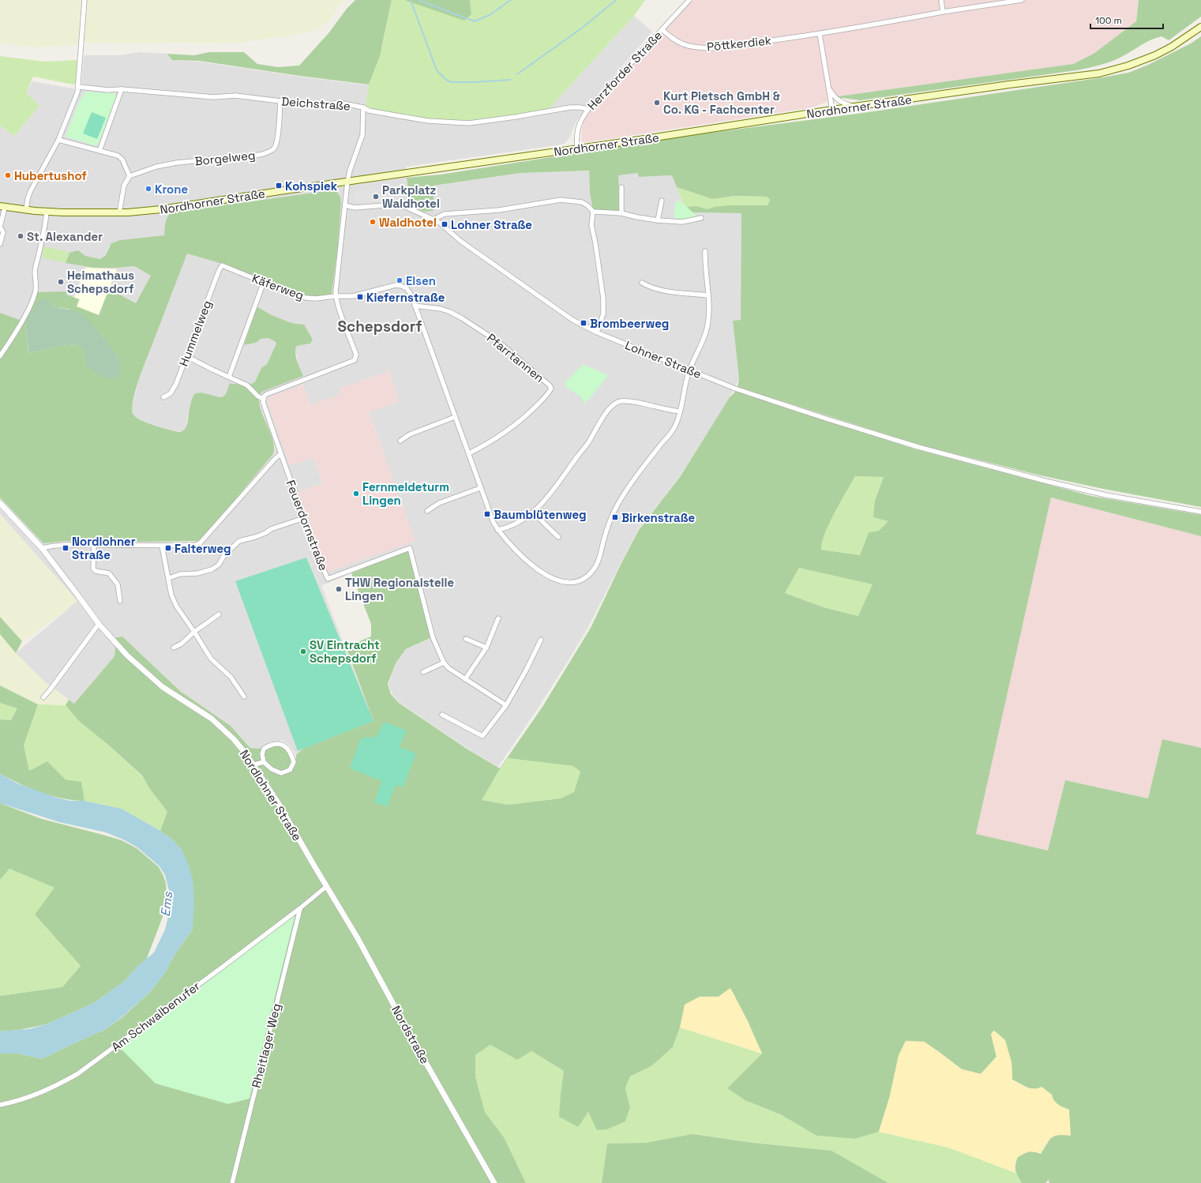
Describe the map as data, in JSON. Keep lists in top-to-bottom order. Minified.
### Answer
{"streets":{"main road":["Nordhorner Straße"],"street":["Pöttkerdiek","Herzforder Straße","Deichstraße","Borgelweg","Käferweg","Hummelweg","Pfarrtannen","Lohner Straße","Feuerdornstraße","Nordlohner Straße","Am Schwalbenufer","Nordstraße","Rheitlager Weg"]},"crossings":[["Pöttkerdiek","Herzforder Straße"],["Herzforder Straße","Deichstraße"],["Herzforder Straße","Nordhorner Straße"],["Deichstraße","Borgelweg"],["Käferweg","Hummelweg"],["Nordlohner Straße","Am Schwalbenufer"],["Nordlohner Straße","Nordstraße"],["Am Schwalbenufer","Nordstraße"],["Am Schwalbenufer","Rheitlager Weg"]],"districts":["Schepsdorf"],"water":["Ems"],"places":{"other":["Kurt Pietsch GmbH & Co. KG - Fachcenter","Hubertushof","Krone","Parkplatz Waldhotel","Waldhotel","St. Alexander","Elsen","Heimathaus Schepsdorf","Fernmeldeturm Lingen","THW Regionalstelle Lingen","SV Eintracht Schepsdorf"],"transit":["Kohspiek","Lohner Straße","Kiefernstraße","Brombeerweg","Baumblütenweg","Birkenstraße","Nordlohner Straße","Falterweg"]},"scale_bar":"100 m"}
